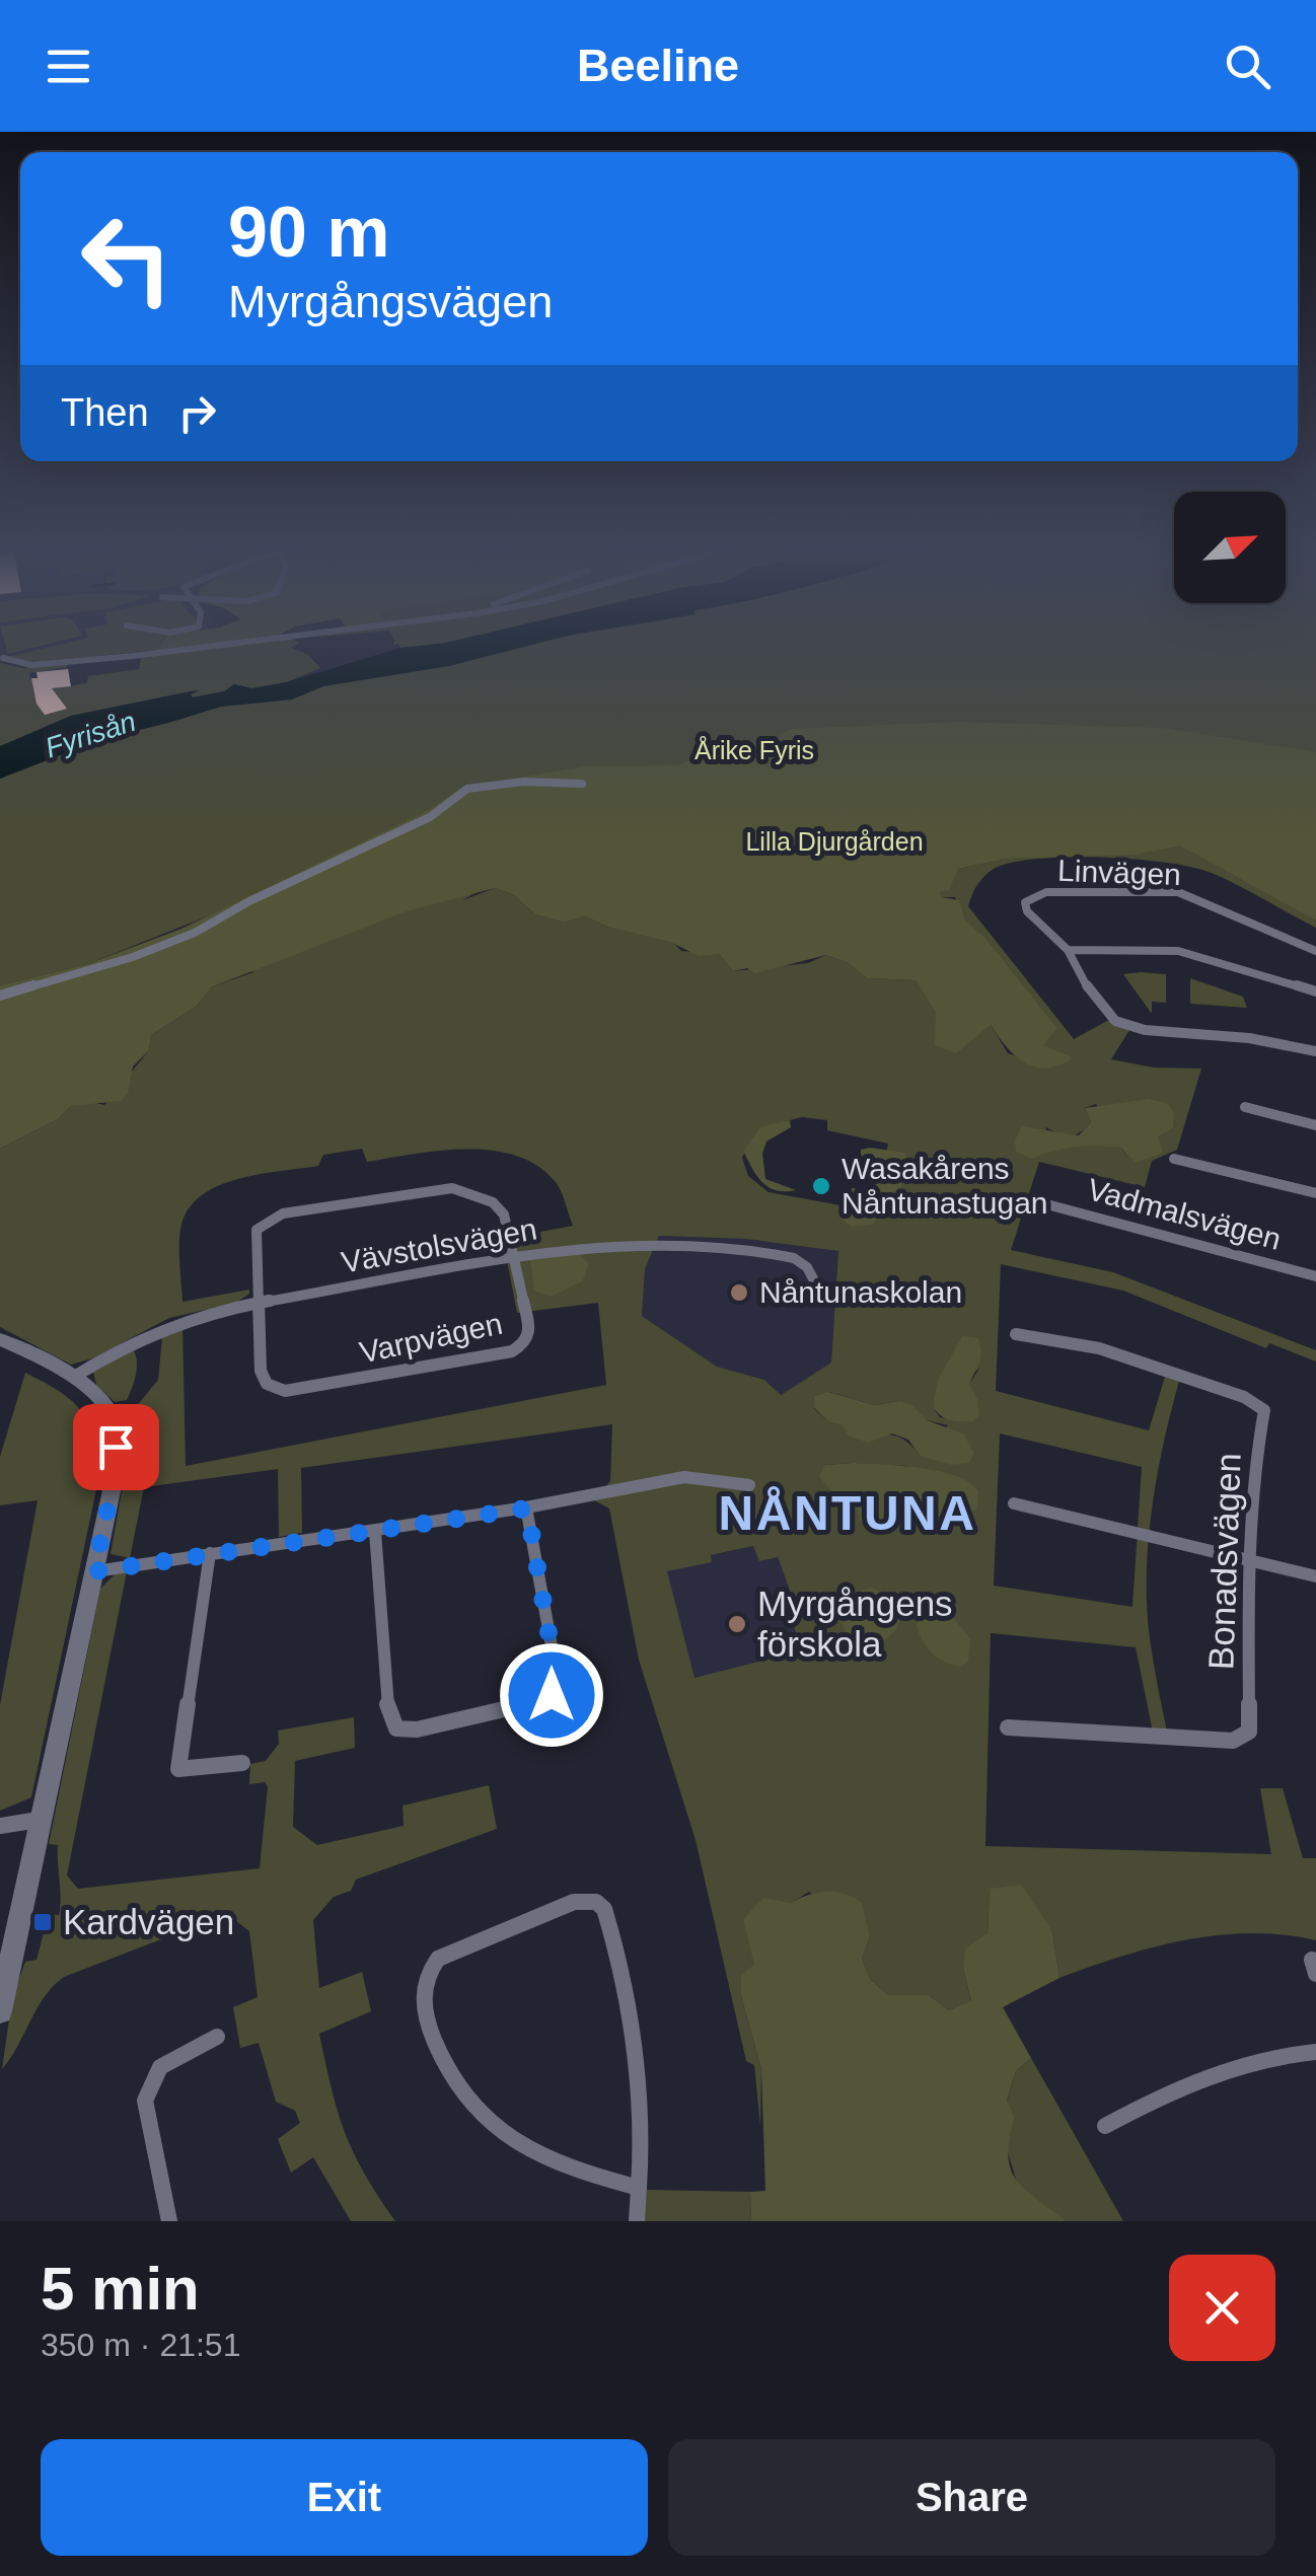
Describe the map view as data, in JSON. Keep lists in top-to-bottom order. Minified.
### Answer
{"streets":{"street":["Linvägen","Vadmalsvägen","Vävstolsvägen","Varpvägen","Bonadsvägen"]},"crossings":[["Vävstolsvägen","Varpvägen"]],"districts":["NÅNTUNA"],"water":["Fyrisån"],"parks":["Årike Fyris","Lilla Djurgården"],"places":{"other":["Wasakårens Nåntunastugan","Nåntunaskolan","Myrgångens förskola"],"transit":["Kardvägen"]},"north":"top right","page":{"header":"Beeline","turn":["90 m","Myrgångsvägen"],"then":"Then","heading":["5 min","350 m · 21:51"],"buttons":["Exit","Share"]}}
